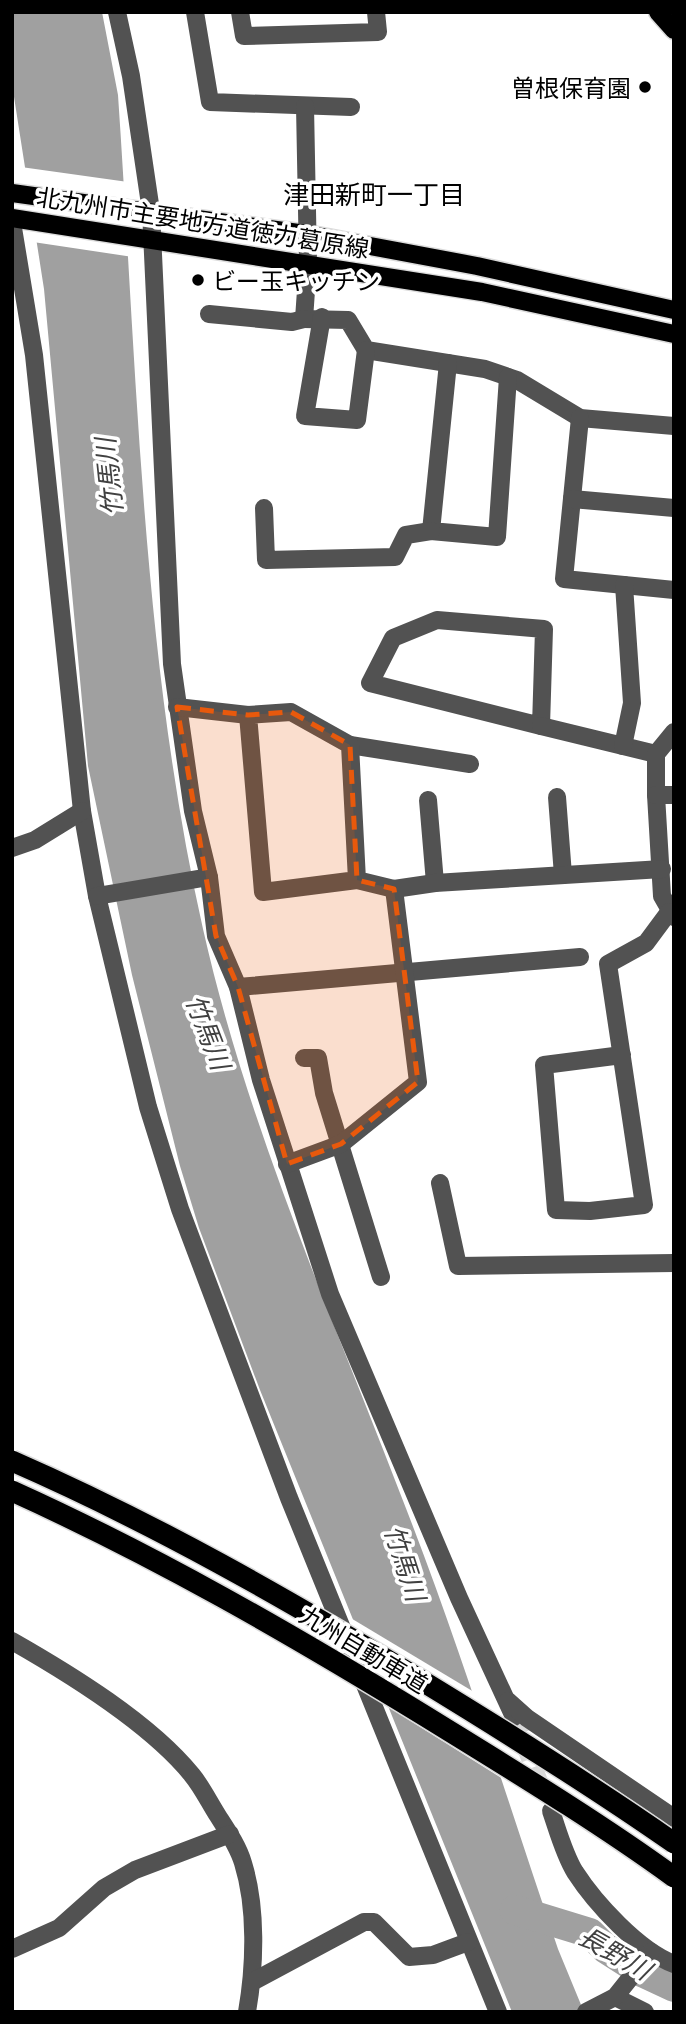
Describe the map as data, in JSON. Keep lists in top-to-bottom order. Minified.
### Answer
{"streets":{"highway":["九州自動車道"],"main road":["北九州市主要地方道徳力葛原線"]},"districts":["津田新町一丁目"],"water":["竹馬川","長野川"],"places":["曽根保育園","ビー玉キッチン"]}
